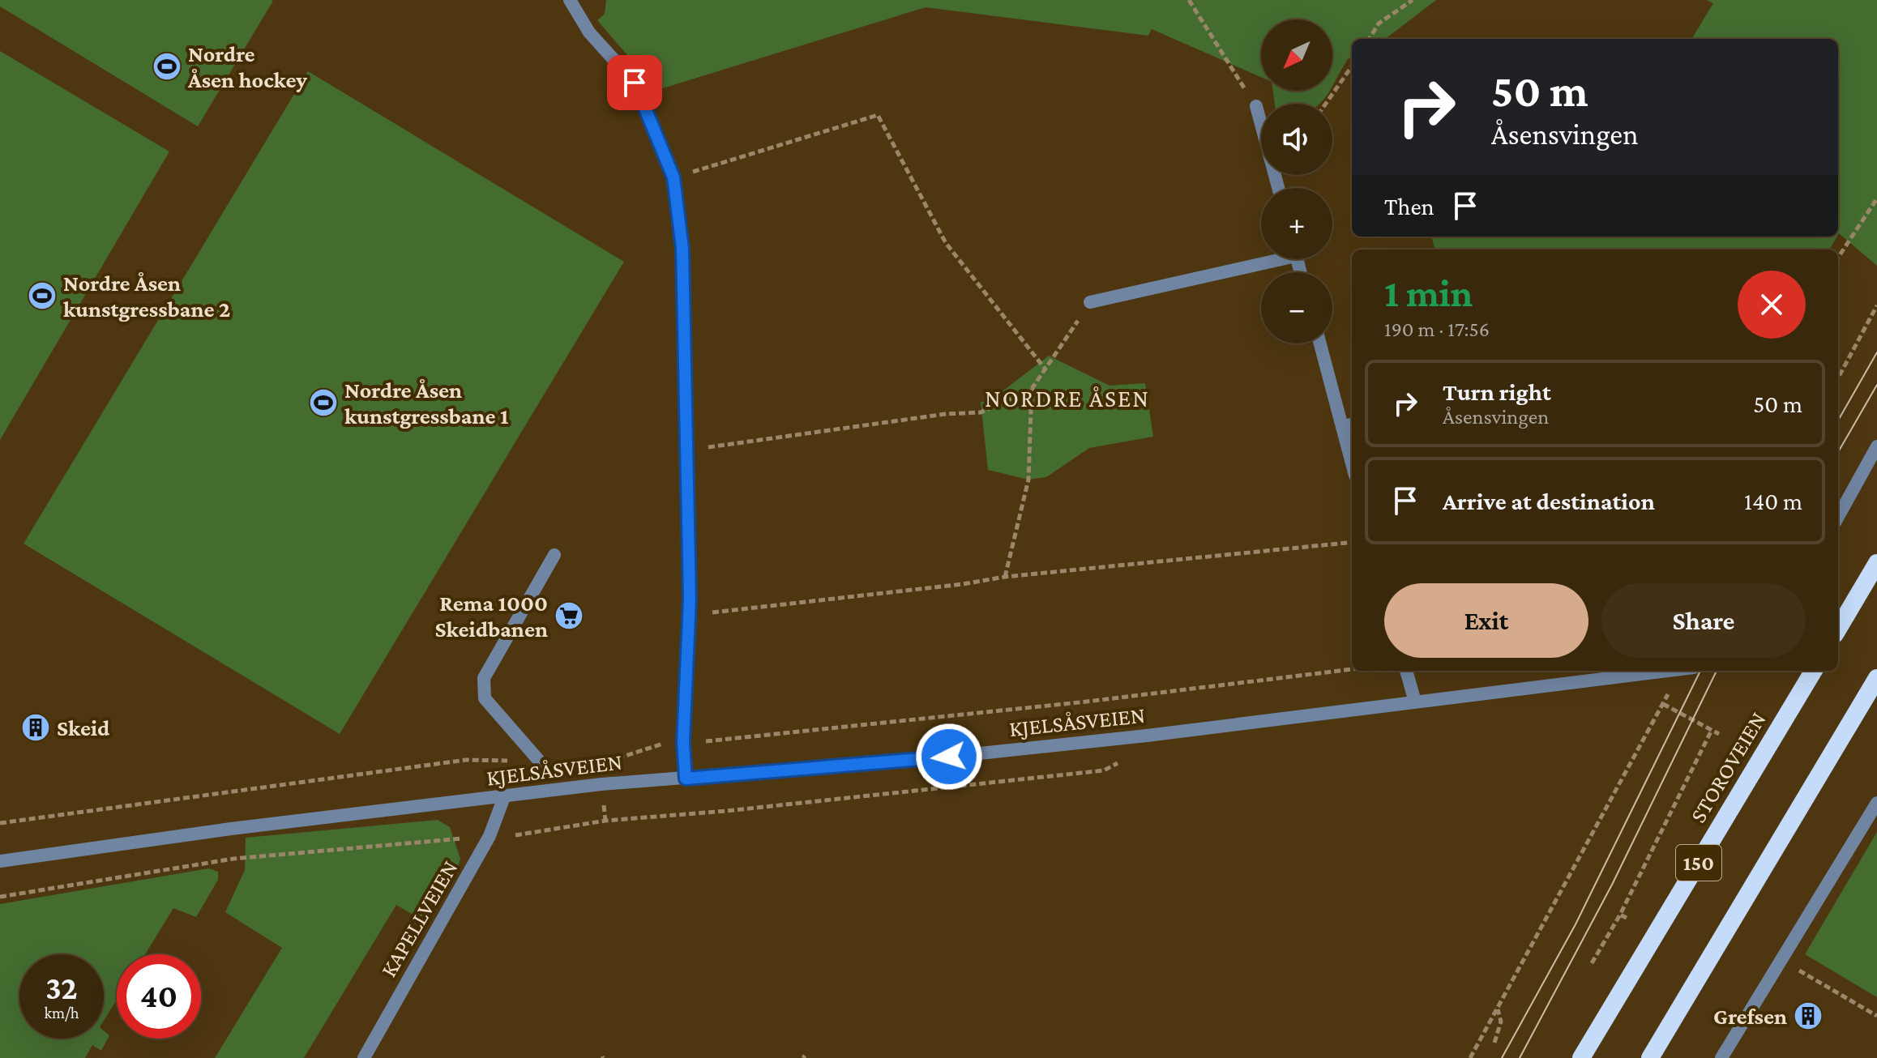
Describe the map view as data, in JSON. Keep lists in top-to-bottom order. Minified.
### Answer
{"streets":{"highway":["STOROVEIEN","150"],"street":["KJELSÅSVEIEN","KAPELLVEIEN"]},"crossings":[["KJELSÅSVEIEN","KAPELLVEIEN"]],"districts":["NORDRE ÅSEN"],"places":{"sports":["Nordre Åsen hockey","Nordre Åsen kunstgressbane 2","Nordre Åsen kunstgressbane 1"],"supermarket":["Rema 1000 Skeidbanen"],"building":["Skeid","Grefsen"]},"north":"bottom left","page":{"map_buttons":["+","−"],"turn":["50 m","Åsensvingen"],"then":"Then","heading":["1 min","190 m · 17:56"],"list":[{"name":"Turn right","note":"Åsensvingen","value":"50 m"},{"name":"Arrive at destination","value":"140 m"}],"buttons":["Exit","Share"],"speed":"32 km/h","limit":"40"}}
